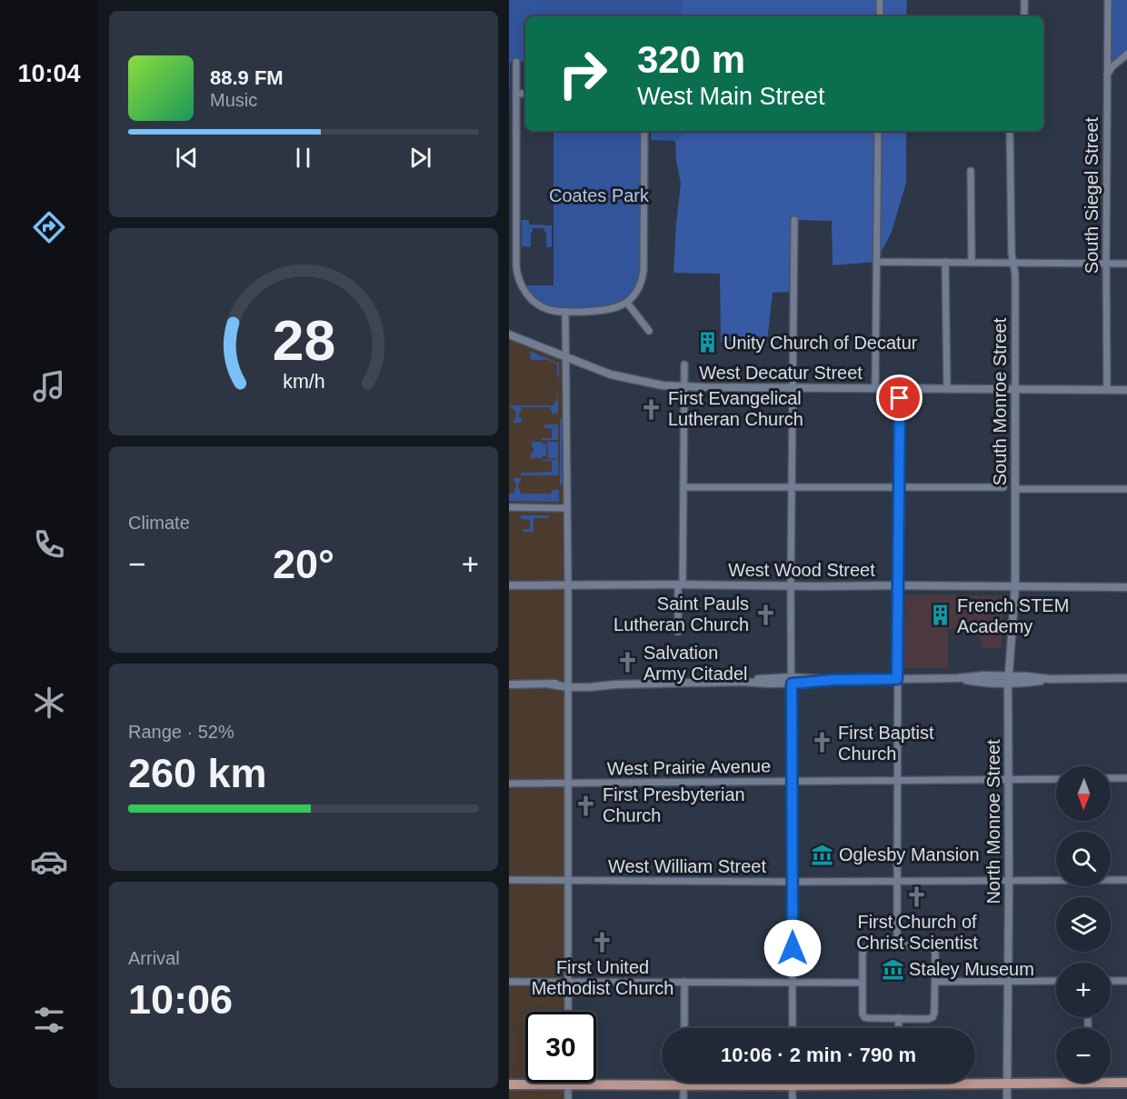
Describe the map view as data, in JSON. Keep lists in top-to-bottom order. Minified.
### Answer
{"streets":{"street":["South Siegel Street","West Decatur Street","South Monroe Street","West Wood Street","West Prairie Avenue","North Monroe Street","West William Street"]},"crossings":[["South Siegel Street","West Decatur Street"],["West Decatur Street","South Monroe Street"],["South Monroe Street","West Wood Street"],["South Monroe Street","North Monroe Street"],["West Prairie Avenue","North Monroe Street"],["North Monroe Street","West William Street"]],"parks":["Coates Park"],"places":{"building":["Unity Church of Decatur","French STEM Academy"],"church":["First Evangelical Lutheran Church","Saint Pauls Lutheran Church","Salvation Army Citadel","First Baptist Church","First Presbyterian Church","First Church of Christ Scientist","First United Methodist Church"],"museum":["Oglesby Mansion","Staley Museum"]},"north":"bottom","page":{"tabs":"10:04","turn":["320 m","West Main Street"],"song":["88.9 FM","Music"],"tile":["Climate",["Range · 52%","260 km"],["Arrival","10:06"]],"heat":["−","20°","+"],"map_buttons":["+","−"],"limit":"30","trip":"10:06 · 2 min · 790 m","gauge":["28","km/h"]}}
